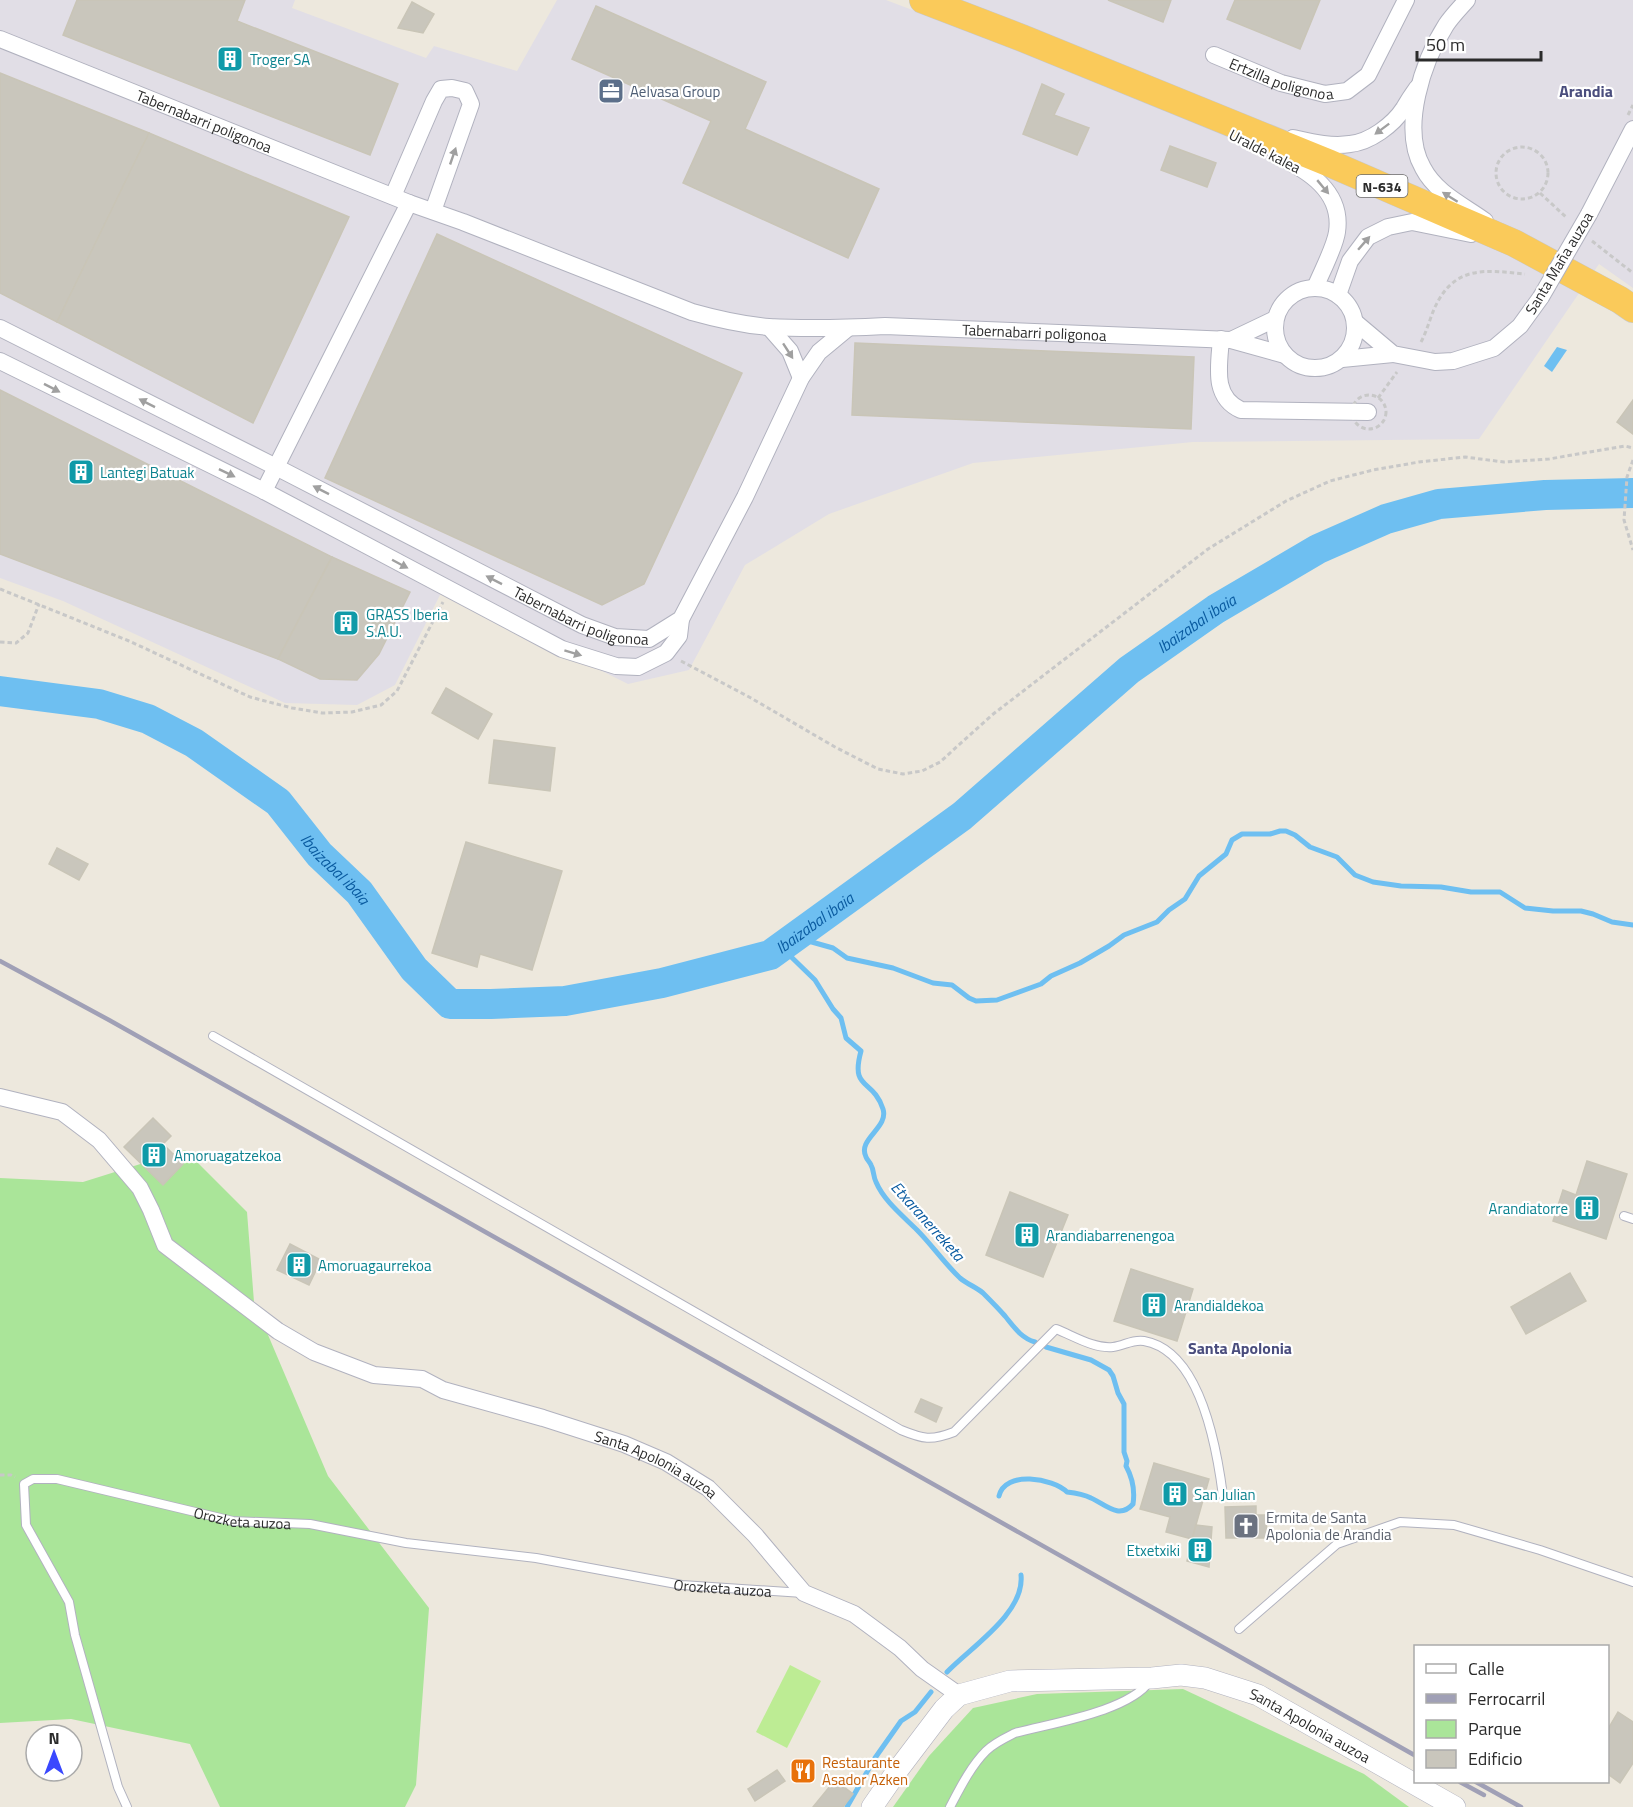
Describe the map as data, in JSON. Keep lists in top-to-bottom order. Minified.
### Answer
{"streets":{"highway":["N-634"],"street":["Ertzilla poligonoa","Tabernabarri poligonoa","Uralde kalea","Santa Maña auzoa","Santa Apolonia auzoa"],"lane":["Orozketa auzoa"]},"crossings":[["Uralde kalea","N-634"],["Uralde kalea","Santa Maña auzoa"],["Santa Apolonia auzoa","Orozketa auzoa"]],"one_way":["Uralde kalea"],"districts":["Arandia","Santa Apolonia"],"water":["Ibaizabal ibaia","Etxaranerreketa"],"places":{"building":["Troger SA","Lantegi Batuak","GRASS Iberia S.A.U.","Amoruagatzekoa","Arandiatorre","Arandiabarrenengoa","Amoruagaurrekoa","Arandialdekoa","San Julian","Etxetxiki"],"office":["Aelvasa Group"],"church":["Ermita de Santa Apolonia de Arandia"],"restaurant":["Restaurante Asador Azken"]},"legend":["Calle","Ferrocarril","Parque","Edificio"],"scale_bar":"50 m","north":"top"}
